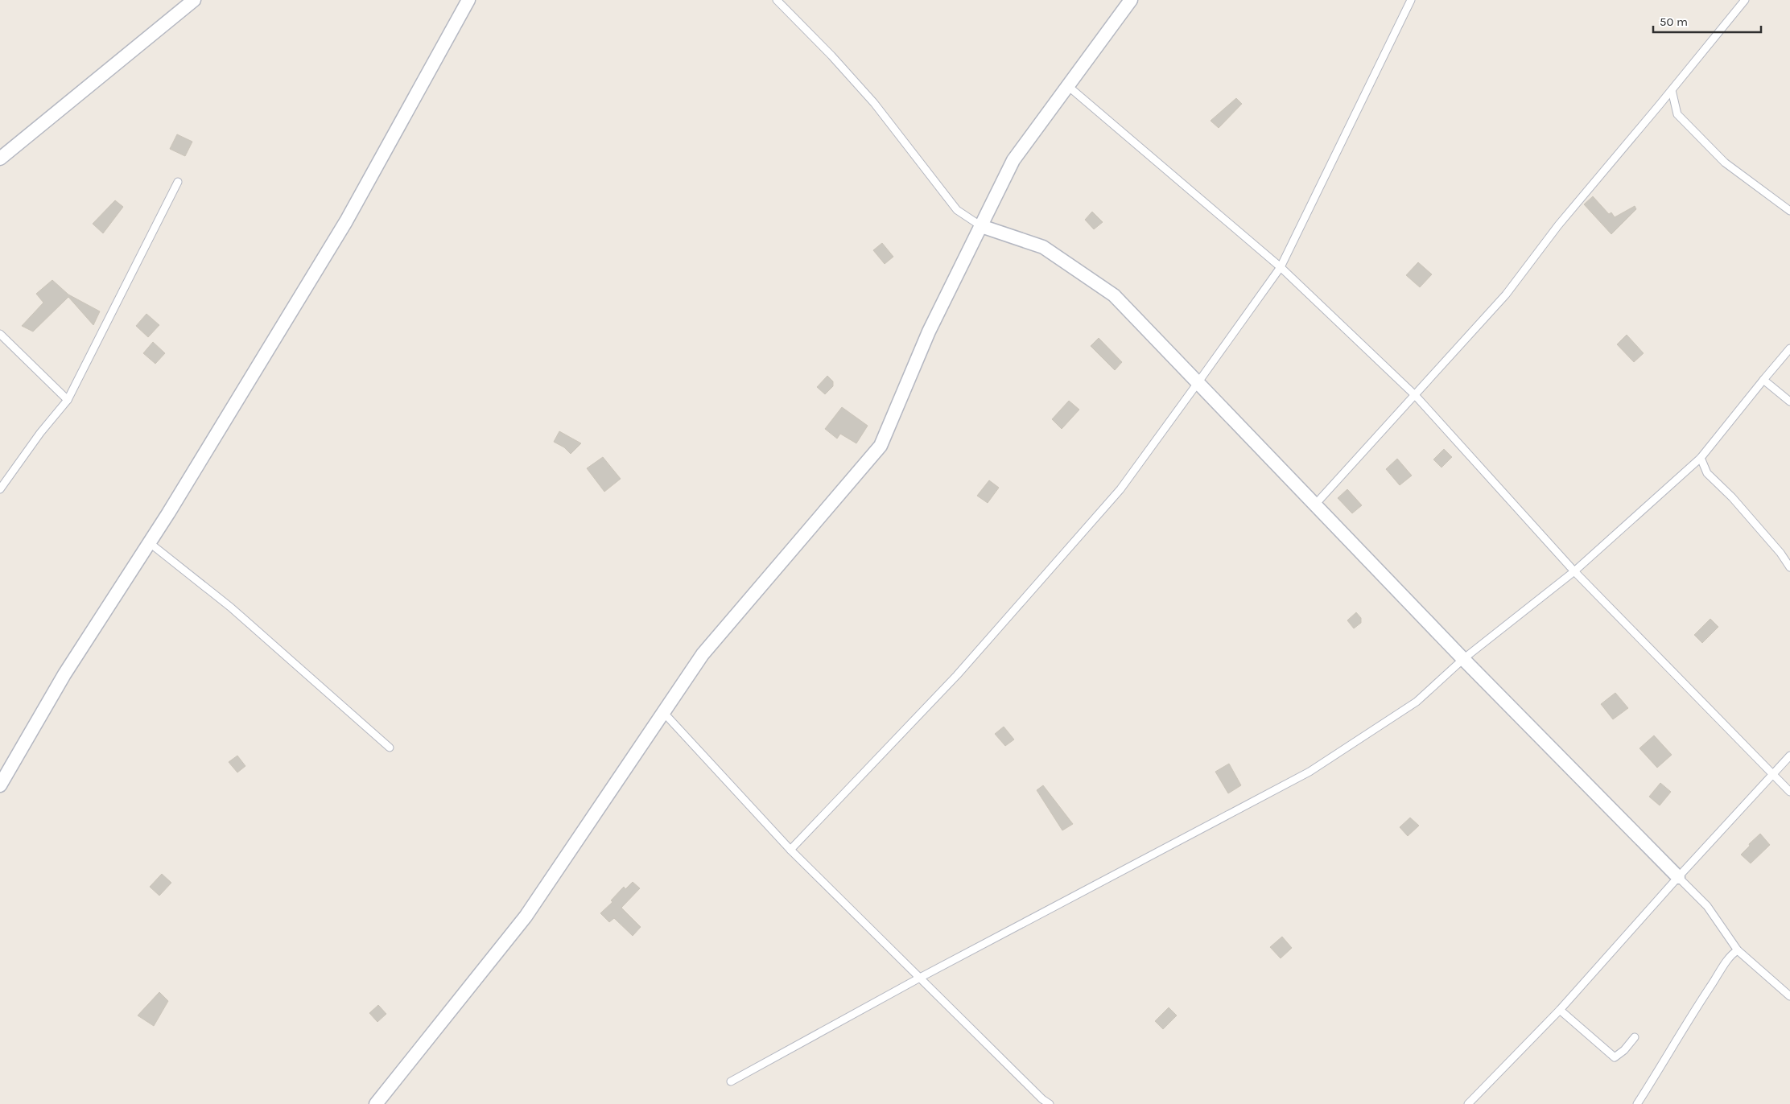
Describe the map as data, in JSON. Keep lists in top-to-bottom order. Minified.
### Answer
{"scale_bar":"50 m"}
